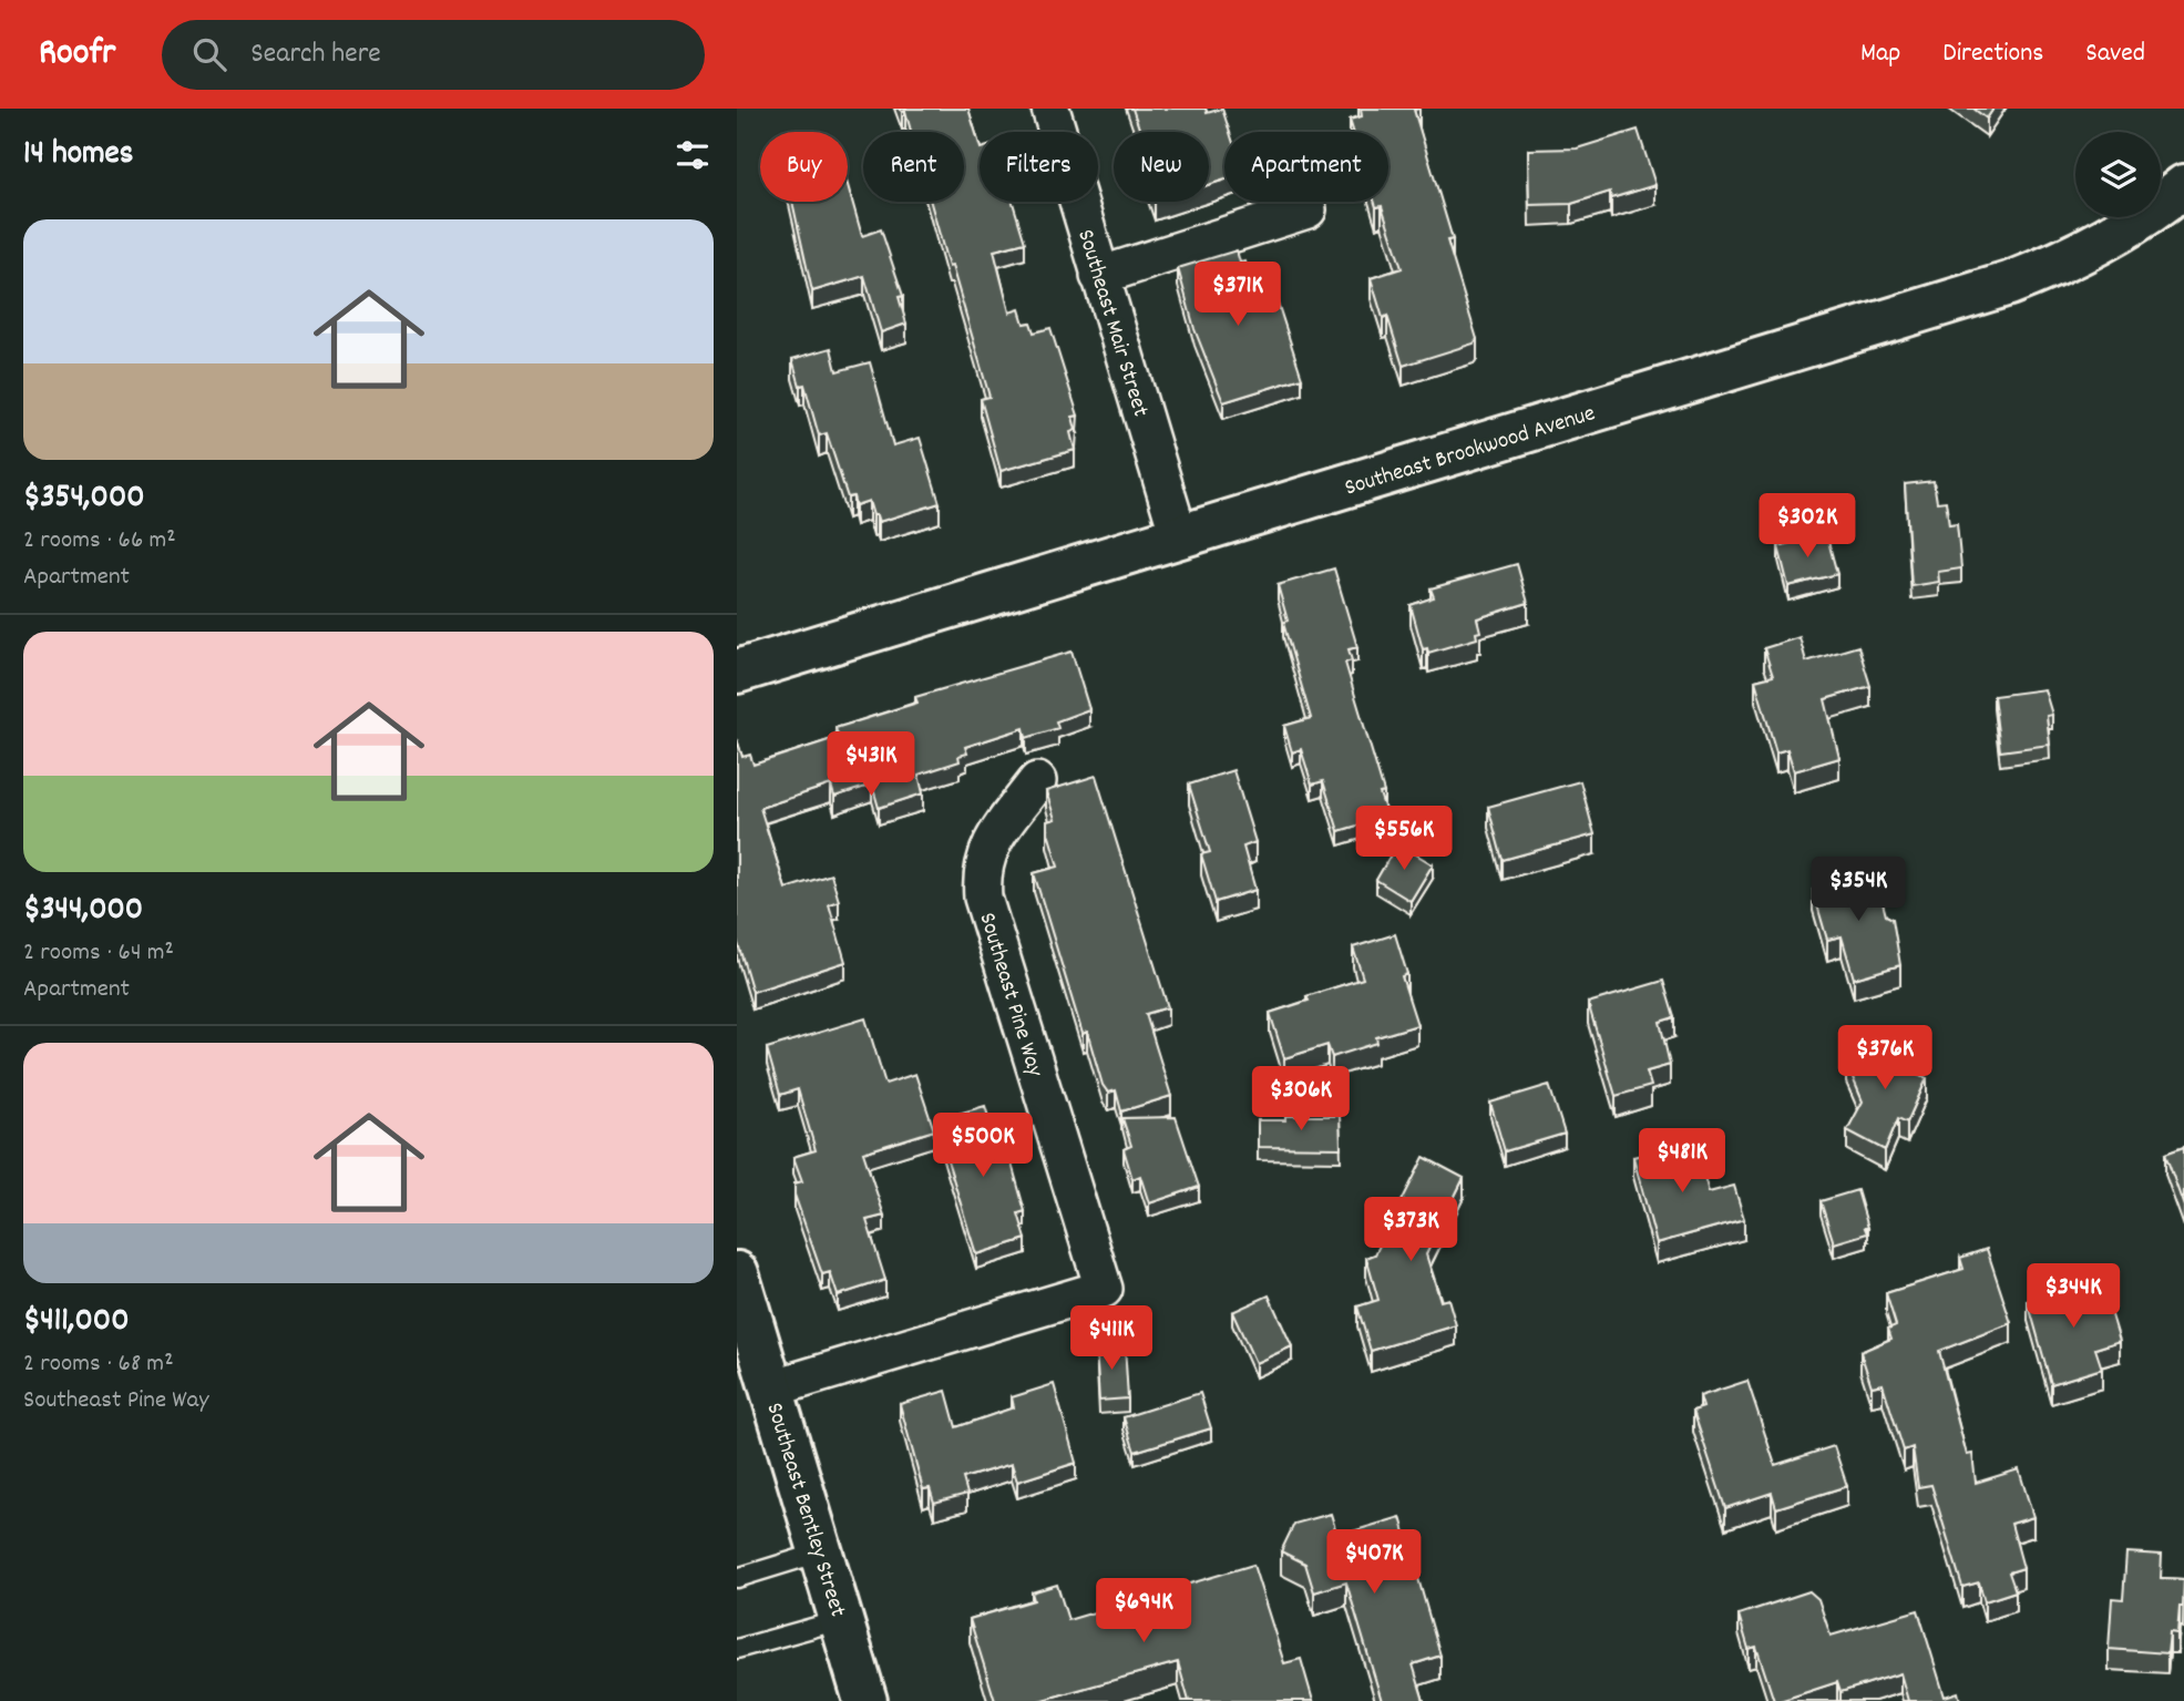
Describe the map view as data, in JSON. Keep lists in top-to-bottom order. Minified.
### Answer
{"streets":{"main road":["Southeast Brookwood Avenue","Southeast Bentley Street"],"street":["Southeast Mair Street","Southeast Pine Way"]},"crossings":[["Southeast Mair Street","Southeast Brookwood Avenue"],["Southeast Pine Way","Southeast Bentley Street"]],"page":{"header":"Roofr","search":"Search here","nav":["Map","Directions","Saved"],"heading":"14 homes","chip":["Buy","Rent","Filters","New","Apartment"],"list":[{"name":"$354,000","note":"2 rooms · 66 m² · Apartment"},{"name":"$344,000","note":"2 rooms · 64 m² · Apartment"},{"name":"$411,000","note":"2 rooms · 68 m² · Southeast Pine Way"}],"price":["$371K","$302K","$431K","$556K","$354K","$376K","$306K","$500K","$481K","$373K","$344K","$411K","$407K","$694K"]}}
